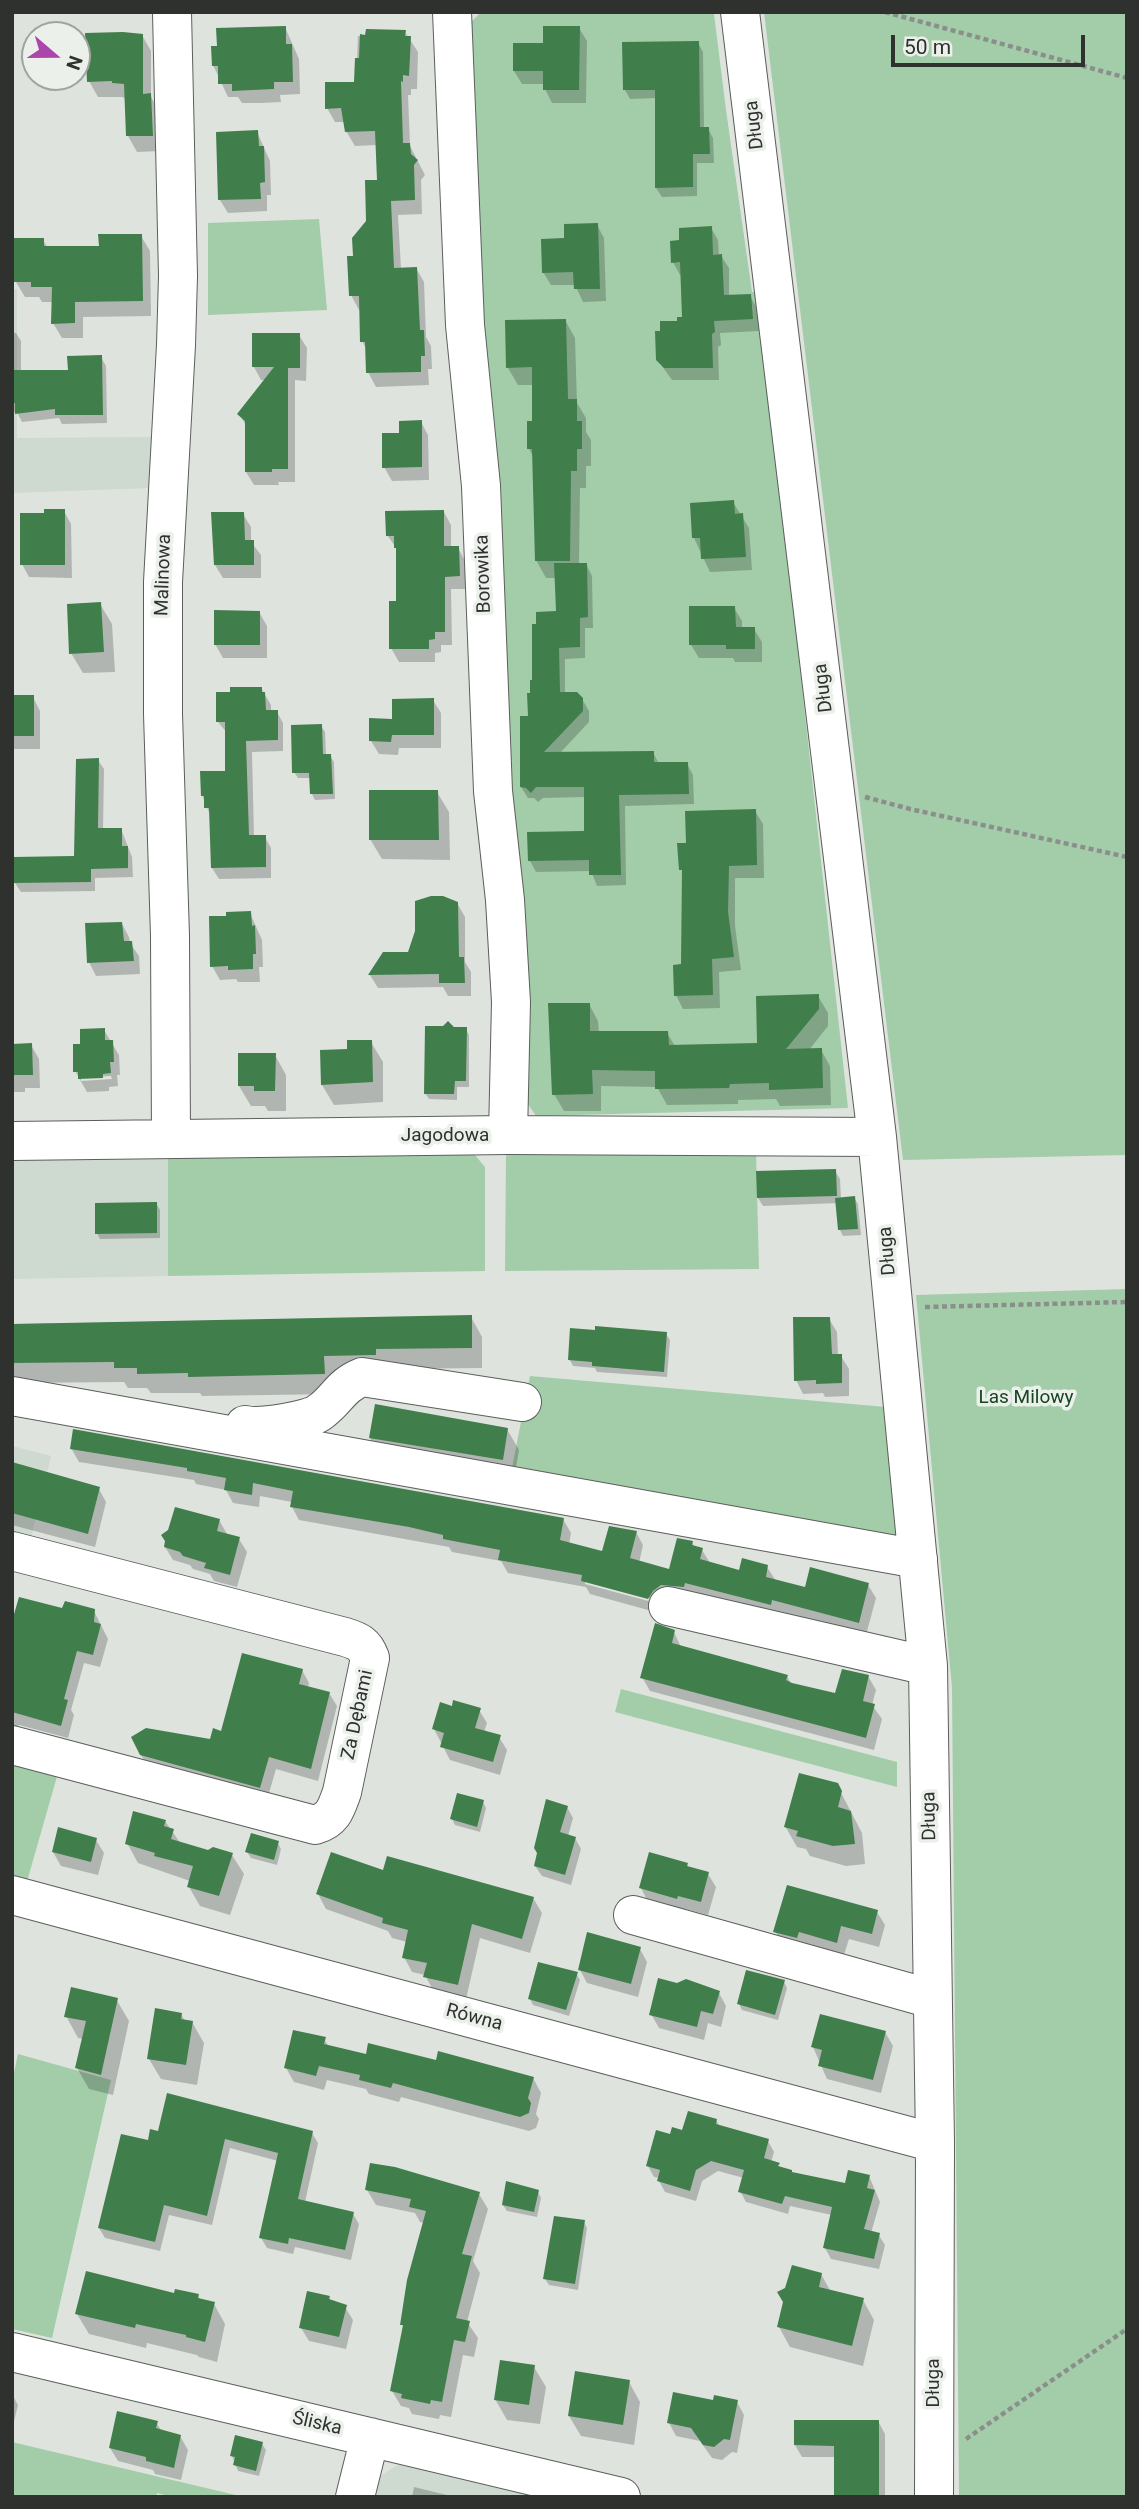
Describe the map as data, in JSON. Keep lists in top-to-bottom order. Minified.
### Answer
{"streets":{"street":["Długa","Borowika","Malinowa","Jagodowa","Za Dębami","Równa","Śliska"]},"crossings":[["Długa","Jagodowa"],["Długa","Równa"],["Borowika","Jagodowa"],["Malinowa","Jagodowa"]],"parks":["Las Milowy"],"scale_bar":"50 m","north":"right"}
